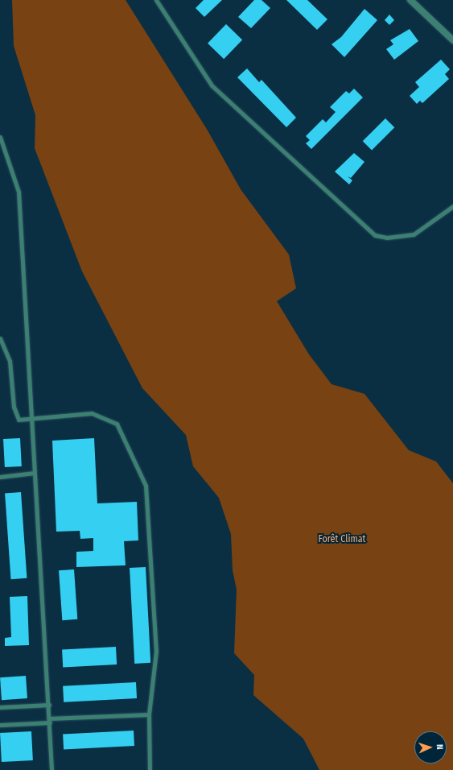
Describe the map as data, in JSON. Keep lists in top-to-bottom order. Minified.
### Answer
{"parks":["Forêt Climat"],"north":"right"}
